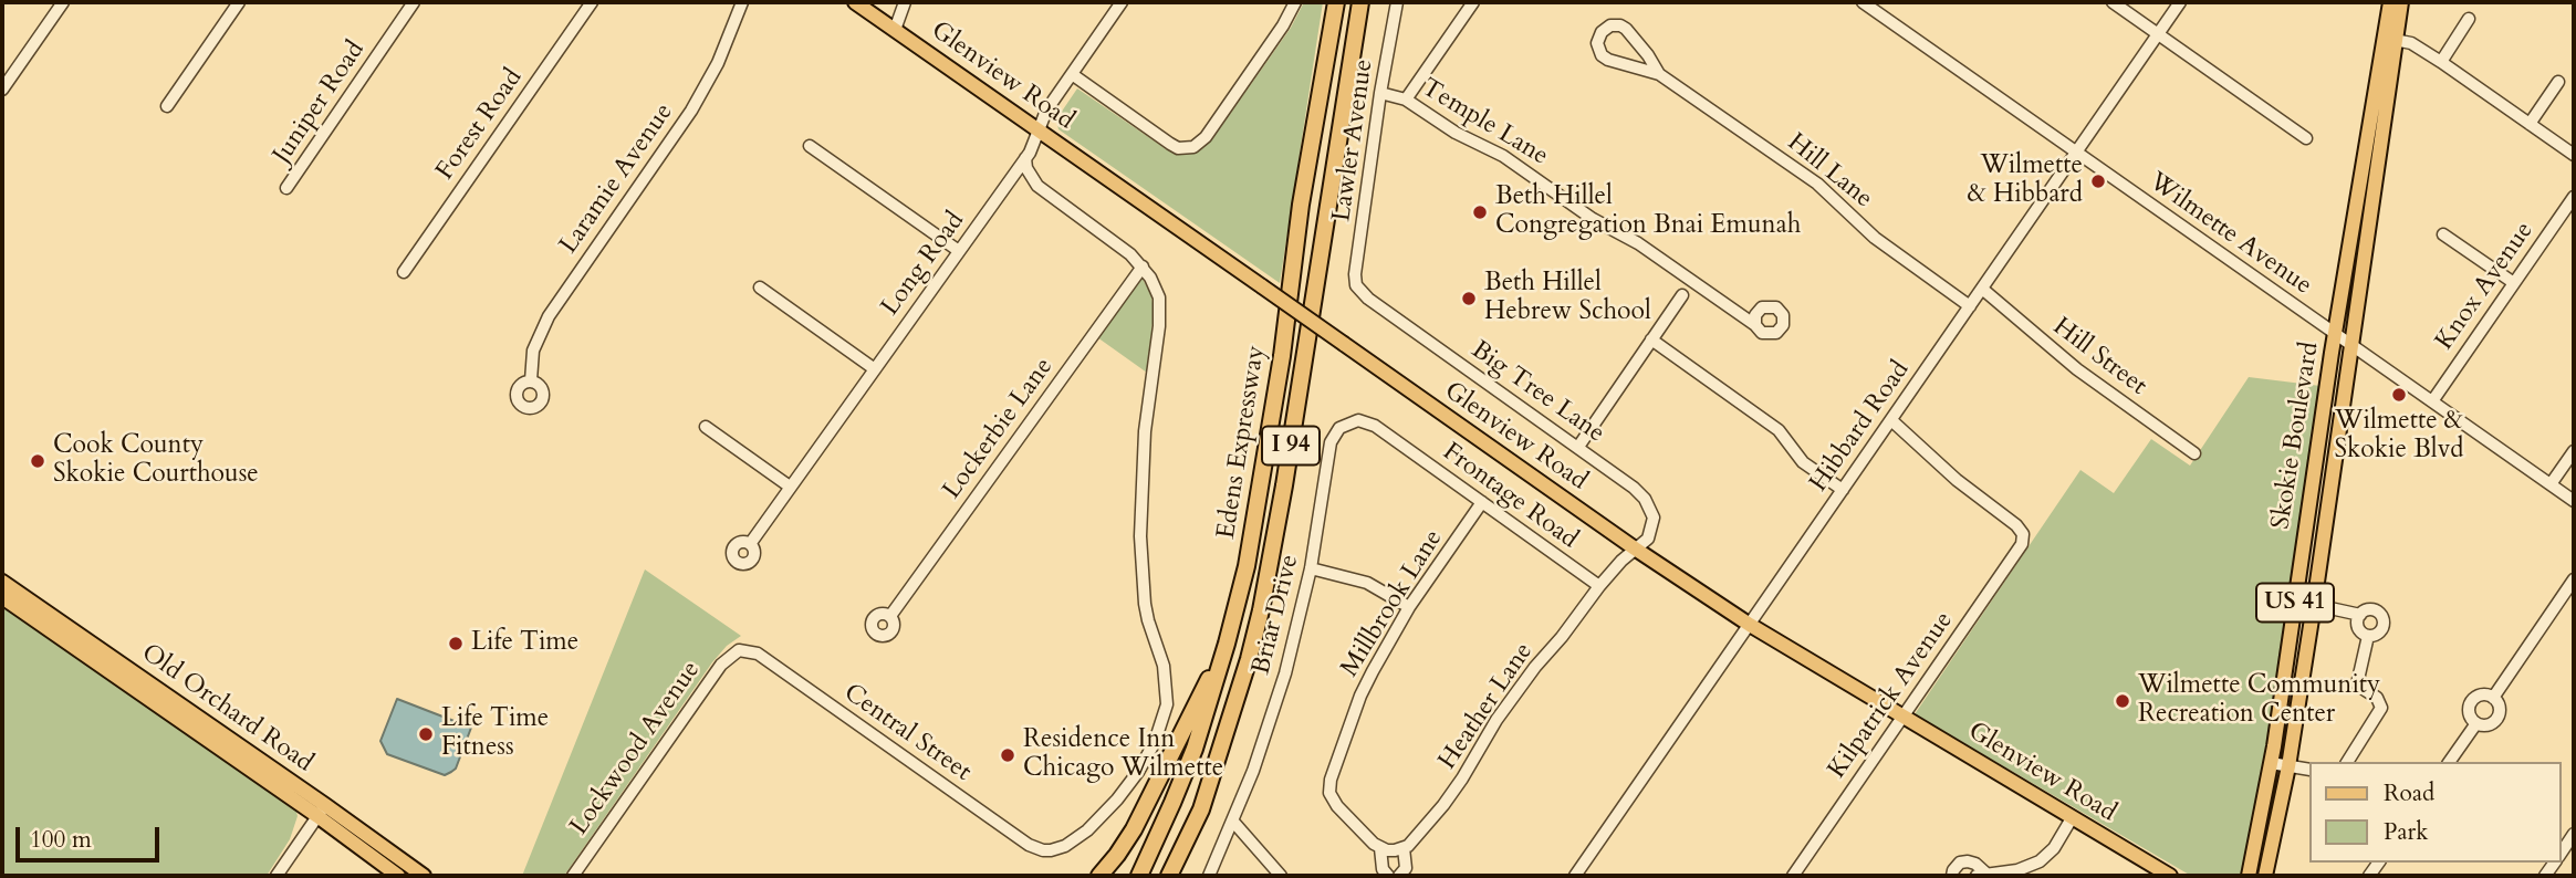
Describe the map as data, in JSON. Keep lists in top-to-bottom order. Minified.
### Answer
{"streets":{"highway":["Edens Expressway","I 94"],"main road":["Glenview Road","Skokie Boulevard","US 41","Old Orchard Road"],"street":["Juniper Road","Temple Lane","Forest Road","Lawler Avenue","Hill Lane","Laramie Avenue","Wilmette Avenue","Long Road","Knox Avenue","Hill Street","Big Tree Lane","Hibbard Road","Lockerbie Lane","Frontage Road","Millbrook Lane","Briar Drive","Kilpatrick Avenue","Heather Lane","Central Street","Lockwood Avenue"]},"crossings":[["Glenview Road","Long Road"],["Glenview Road","Big Tree Lane"],["Glenview Road","Hibbard Road"],["Glenview Road","Kilpatrick Avenue"],["Temple Lane","Lawler Avenue"],["Lawler Avenue","Big Tree Lane"],["Hill Lane","Hibbard Road"],["Wilmette Avenue","Knox Avenue"],["Wilmette Avenue","Hibbard Road"],["Wilmette Avenue","Skokie Boulevard"],["Hill Street","Hibbard Road"],["Hibbard Road","Kilpatrick Avenue"],["Lockerbie Lane","Central Street"],["Frontage Road","Millbrook Lane"],["Frontage Road","Briar Drive"],["Frontage Road","Heather Lane"],["Central Street","Lockwood Avenue"]],"places":["Wilmette & Hibbard","Beth Hillel Congregation Bnai Emunah","Beth Hillel Hebrew School","Wilmette & Skokie Blvd","Cook County Skokie Courthouse","Life Time","Wilmette Community Recreation Center","Life Time Fitness","Residence Inn Chicago Wilmette"],"legend":["Road","Park"],"scale_bar":"100 m"}
